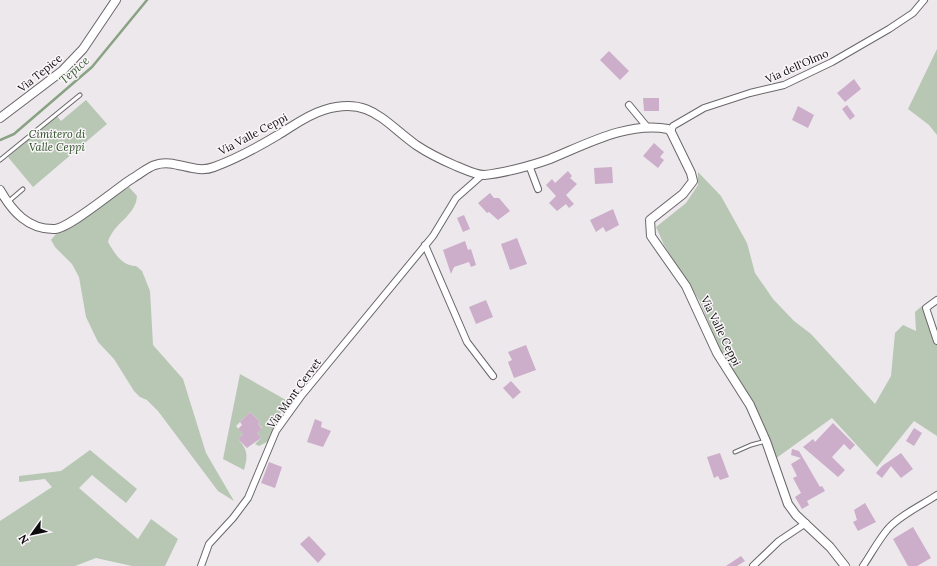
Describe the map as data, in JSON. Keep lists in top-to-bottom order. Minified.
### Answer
{"streets":{"street":["Via dell'Olmo","Via Tepice","Via Valle Ceppi","Via Mont Cervet"]},"crossings":[["Via dell'Olmo","Via Valle Ceppi"],["Via Valle Ceppi","Via Mont Cervet"]],"water":["Tepice"],"parks":["Cimitero di Valle Ceppi"],"north":"bottom left"}
